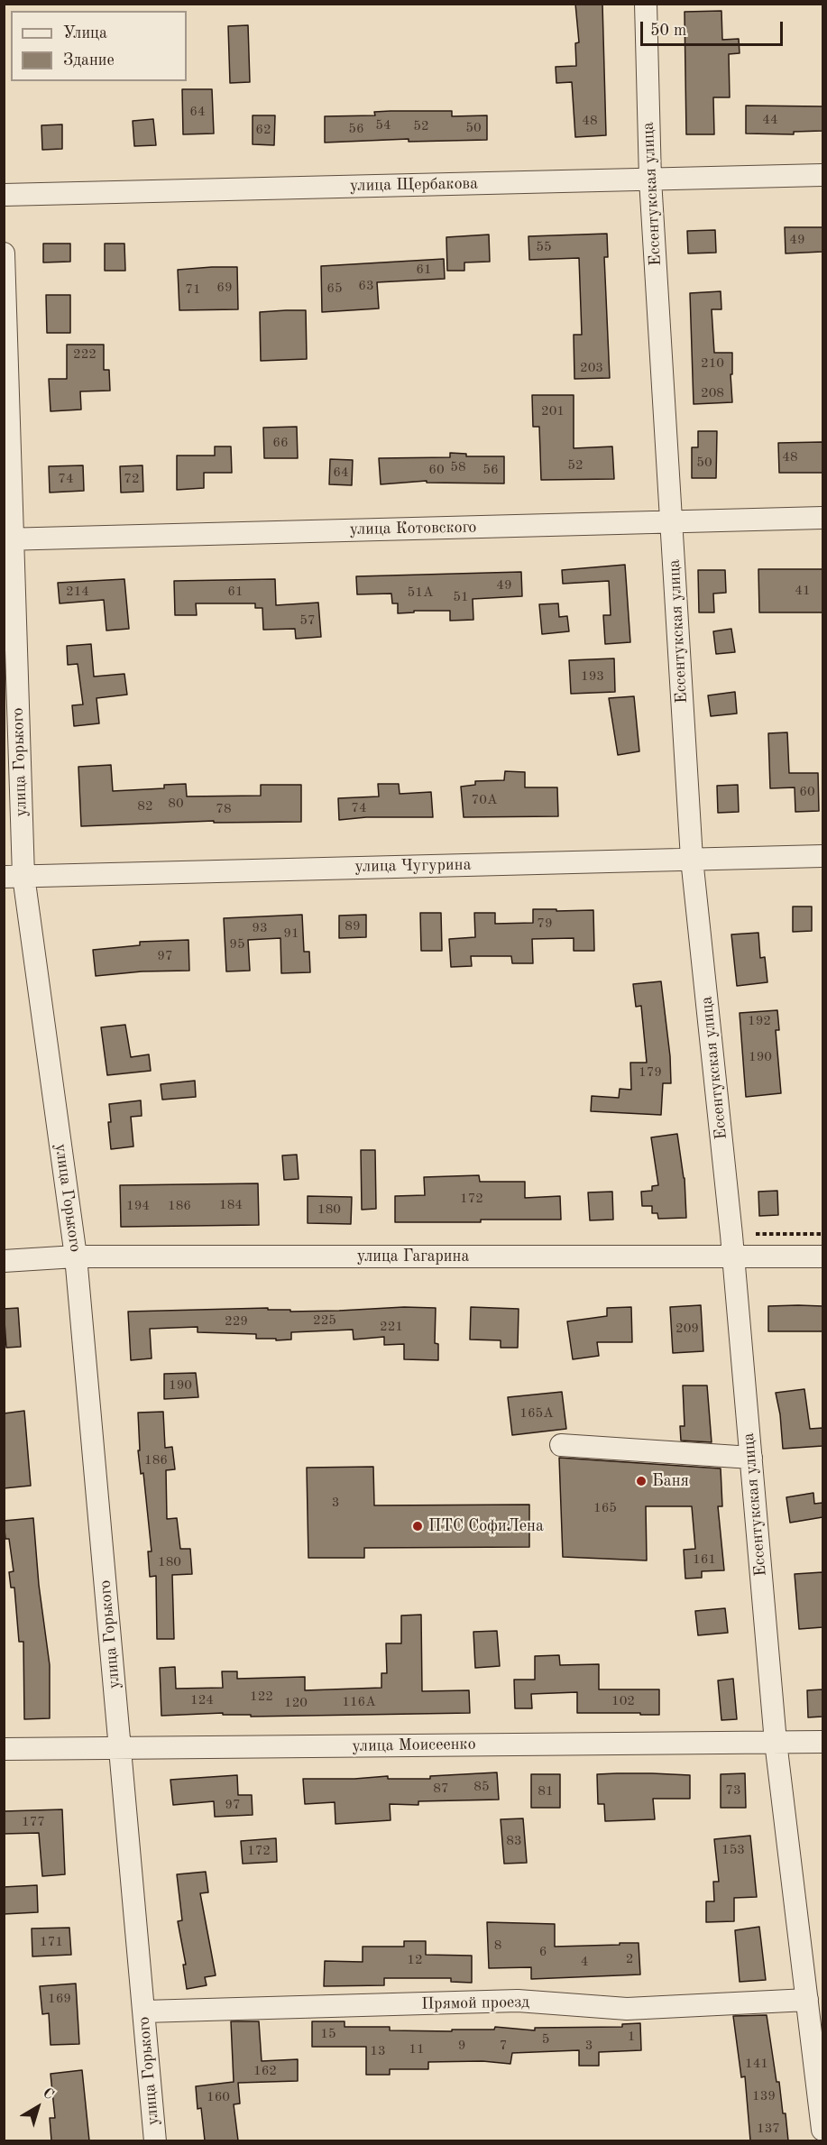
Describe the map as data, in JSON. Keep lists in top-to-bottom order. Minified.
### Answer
{"streets":{"street":["улица Щербакова","Ессентукская улица","улица Котовского","улица Горького","улица Чугурина","улица Гагарина","улица Моисеенко","Прямой проезд"]},"crossings":[["улица Щербакова","Ессентукская улица"],["Ессентукская улица","улица Котовского"],["Ессентукская улица","улица Чугурина"],["Ессентукская улица","улица Гагарина"],["Ессентукская улица","улица Моисеенко"],["Ессентукская улица","Прямой проезд"],["улица Котовского","улица Горького"],["улица Горького","улица Чугурина"],["улица Горького","улица Гагарина"],["улица Горького","улица Моисеенко"],["улица Горького","Прямой проезд"]],"places":["Баня","ПТС СофиЛена"],"house_numbers":["64","44","48","54","52","50","56","62","49","55","61","63","69","65","71","222","210","203","208","201","66","48","50","52","58","60","56","64","74","72","49","41","214","61","51А","51","57","193","60","70А","80","82","74","78","79","89","93","91","95","97","192","190","179","172","184","194","186","180","225","229","221","209","190","165А","186","3","165","161","180","122","124","102","116А","120","85","87","73","81","97","177","83","153","172","171","8","6","2","12","4","169","15","1","5","9","7","3","11","13","141","162","139","160","137"],"legend":["Улица","Здание"],"scale_bar":"50 m","north":"top right"}
